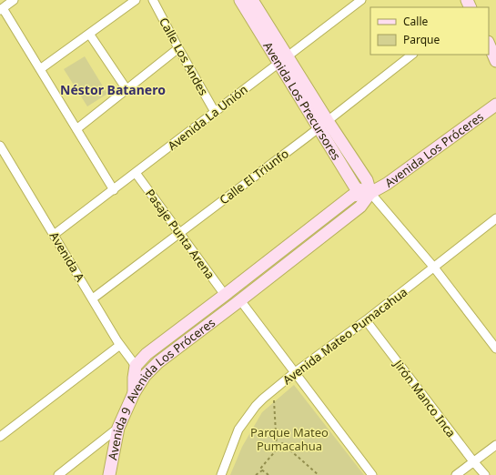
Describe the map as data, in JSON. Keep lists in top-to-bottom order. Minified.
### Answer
{"streets":{"street":["Calle Los Andes","Avenida Los Precursores","Avenida La Unión","Avenida Los Próceres","Calle El Triunfo","Pasaje Punta Arena","Avenida A","Avenida Mateo Pumacahua","Jirón Manco Inca","Avenida 9"]},"crossings":[["Calle Los Andes","Avenida La Unión"],["Avenida Los Precursores","Avenida La Unión"],["Avenida Los Precursores","Avenida Los Próceres"],["Avenida Los Precursores","Calle El Triunfo"],["Avenida Los Precursores","Avenida Mateo Pumacahua"],["Avenida La Unión","Pasaje Punta Arena"],["Avenida La Unión","Avenida A"],["Avenida Los Próceres","Pasaje Punta Arena"],["Avenida Los Próceres","Avenida A"],["Avenida Los Próceres","Avenida 9"],["Calle El Triunfo","Pasaje Punta Arena"],["Calle El Triunfo","Avenida A"],["Avenida Mateo Pumacahua","Jirón Manco Inca"]],"districts":["Néstor Batanero"],"parks":["Parque Mateo Pumacahua"],"legend":["Calle","Parque"]}
